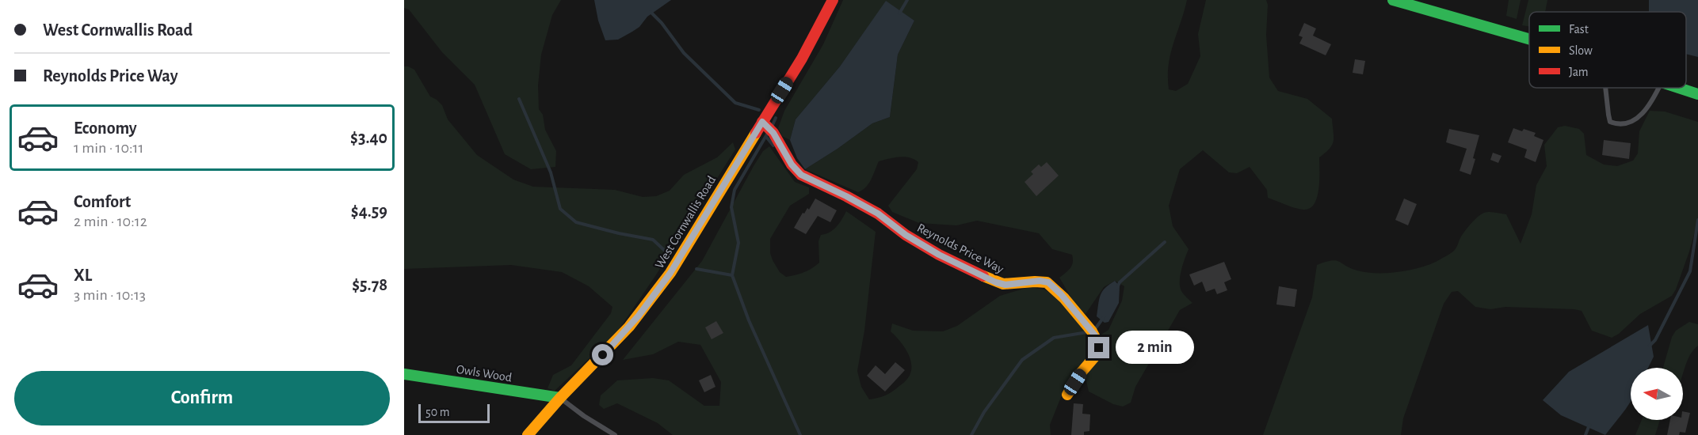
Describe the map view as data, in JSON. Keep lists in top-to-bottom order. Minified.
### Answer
{"streets":{"street":["West Cornwallis Road","Reynolds Price Way","Owls Wood"]},"crossings":[["West Cornwallis Road","Reynolds Price Way"],["West Cornwallis Road","Owls Wood"]],"legend":["Fast","Slow","Jam"],"scale_bar":"50 m","north":"left","page":{"banner":["West Cornwallis Road","Reynolds Price Way"],"list":[{"name":"Economy","note":"1 min · 10:11","value":"$3.40"},{"name":"Comfort","note":"2 min · 10:12","value":"$4.59"},{"name":"XL","note":"3 min · 10:13","value":"$5.78"}],"bubble":"2 min","buttons":"Confirm","scale":"50 m"}}
